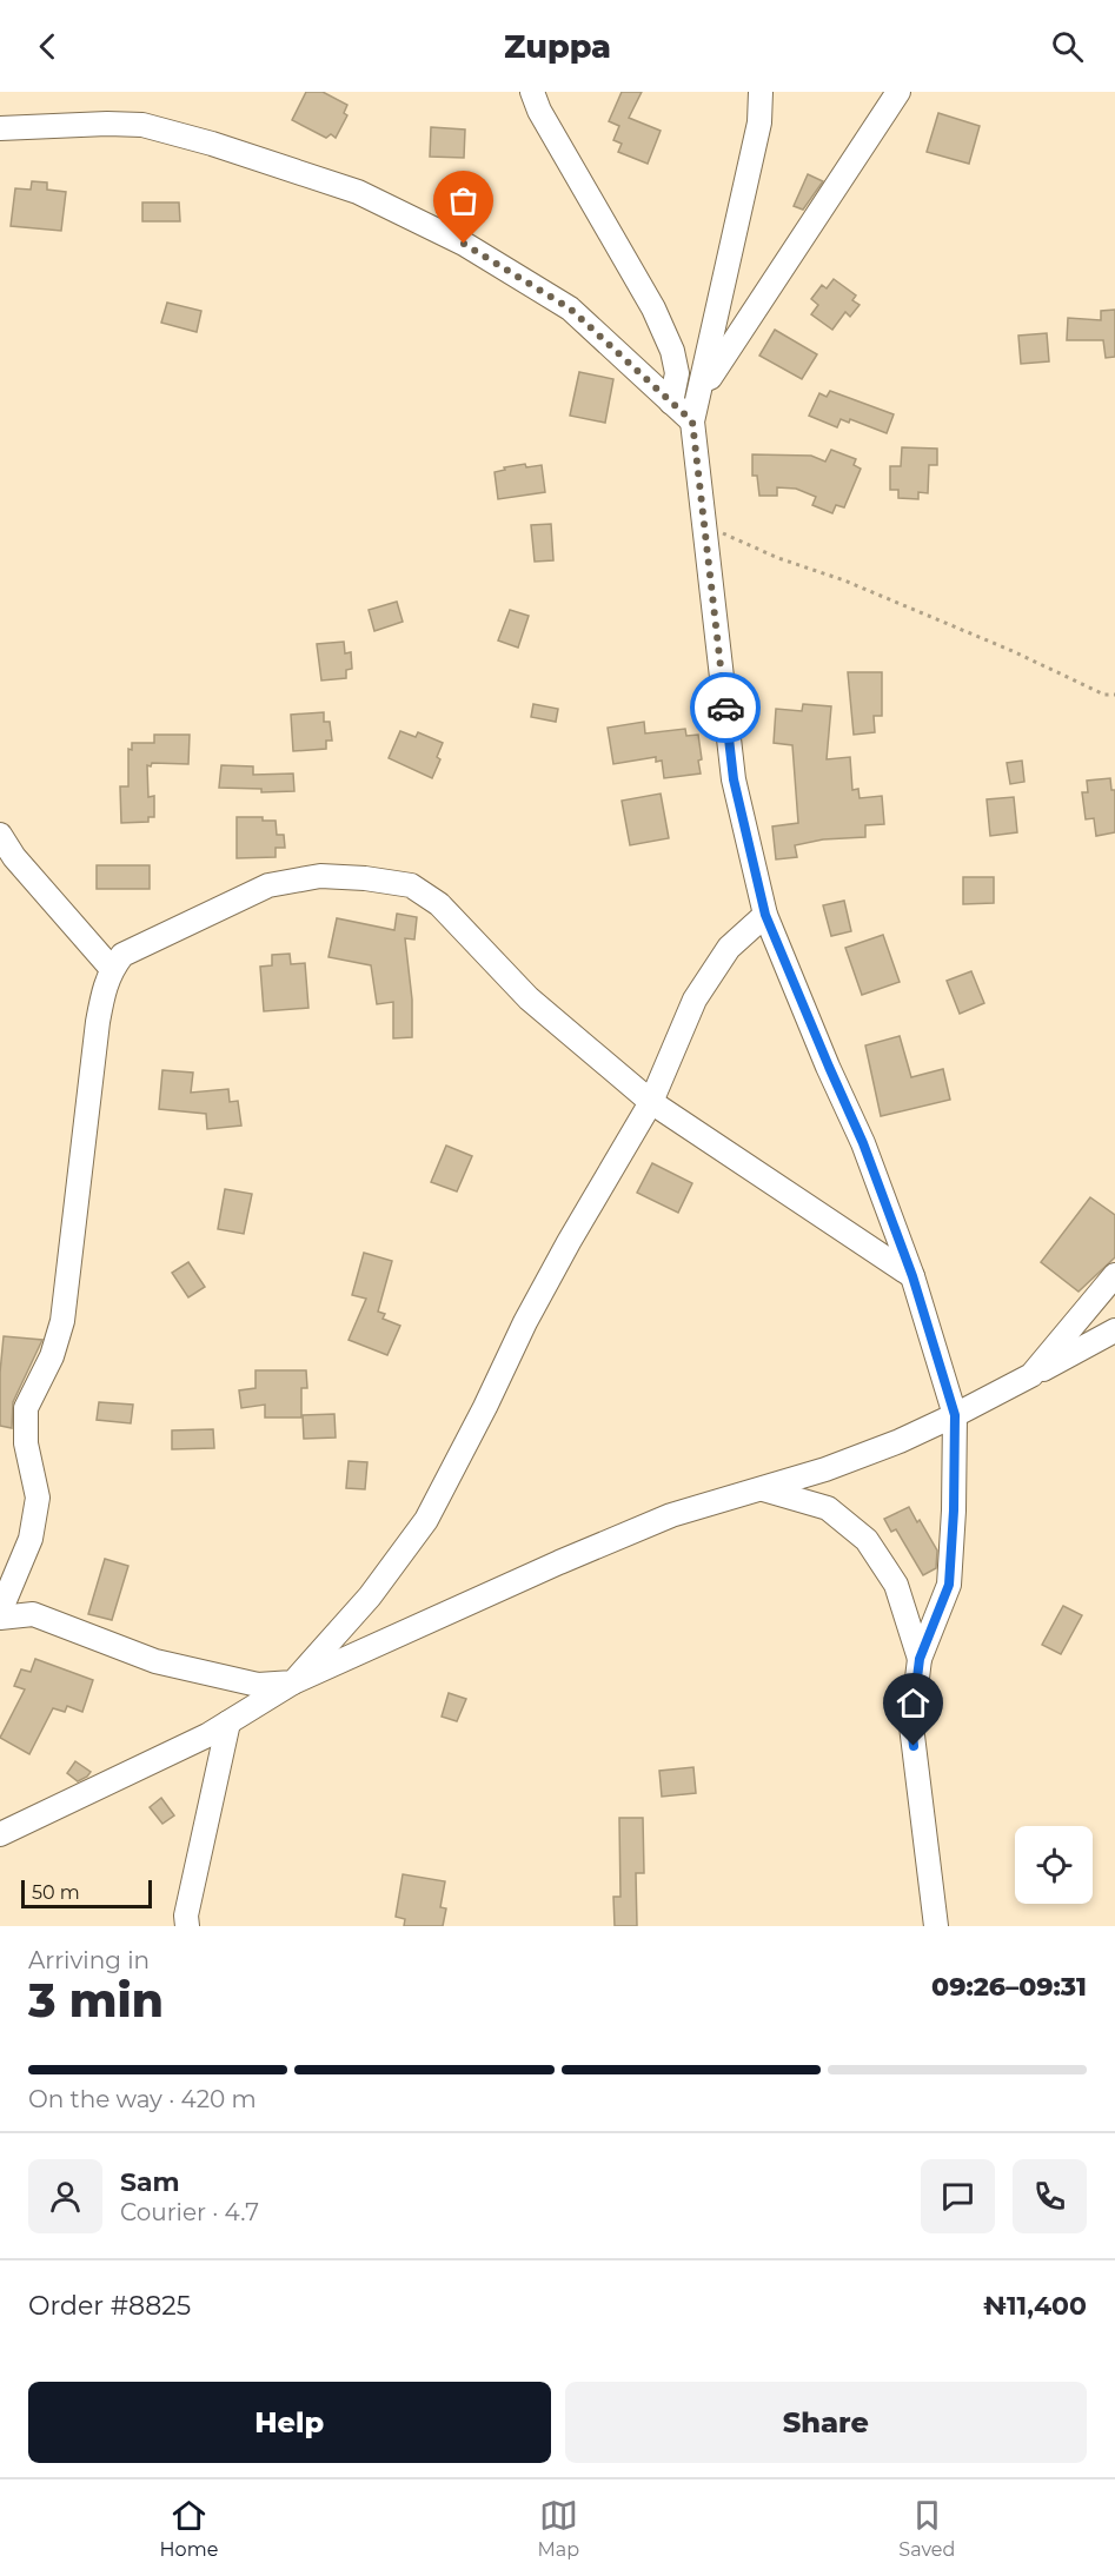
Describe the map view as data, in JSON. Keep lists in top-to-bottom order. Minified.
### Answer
{"scale_bar":"50 m","page":{"header":"Zuppa","scale":"50 m","heading":["3 min","Arriving in","09:26–09:31"],"panel":["Sam","Courier · 4.7","Order #8825","₦11,400"],"bar":"On the way · 420 m","buttons":["Help","Share"],"tabs":["Home","Map","Saved"]}}
